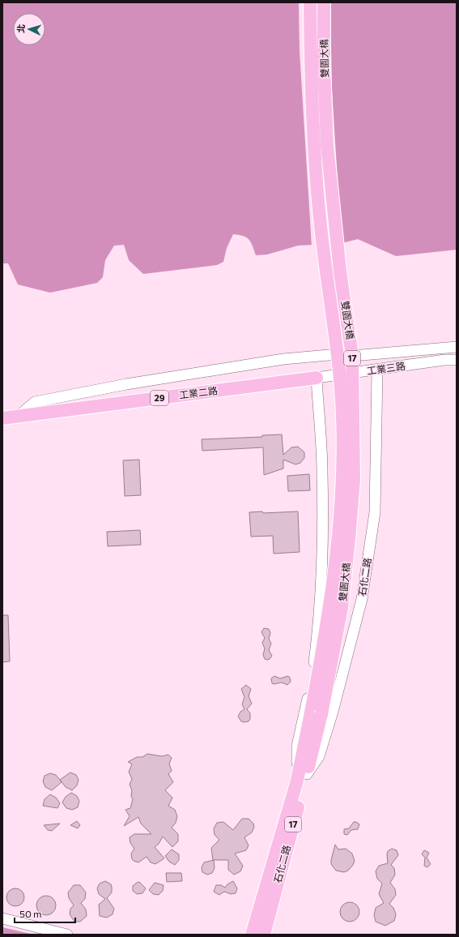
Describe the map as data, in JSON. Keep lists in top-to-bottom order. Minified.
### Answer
{"streets":{"main road":["雙園大橋","17","工業二路","29","石化二路"],"street":["工業三路"]},"crossings":[["雙園大橋","石化二路"],["工業三路","工業二路"],["工業三路","石化二路"],["工業二路","石化二路"]],"scale_bar":"50 m","north":"left"}
